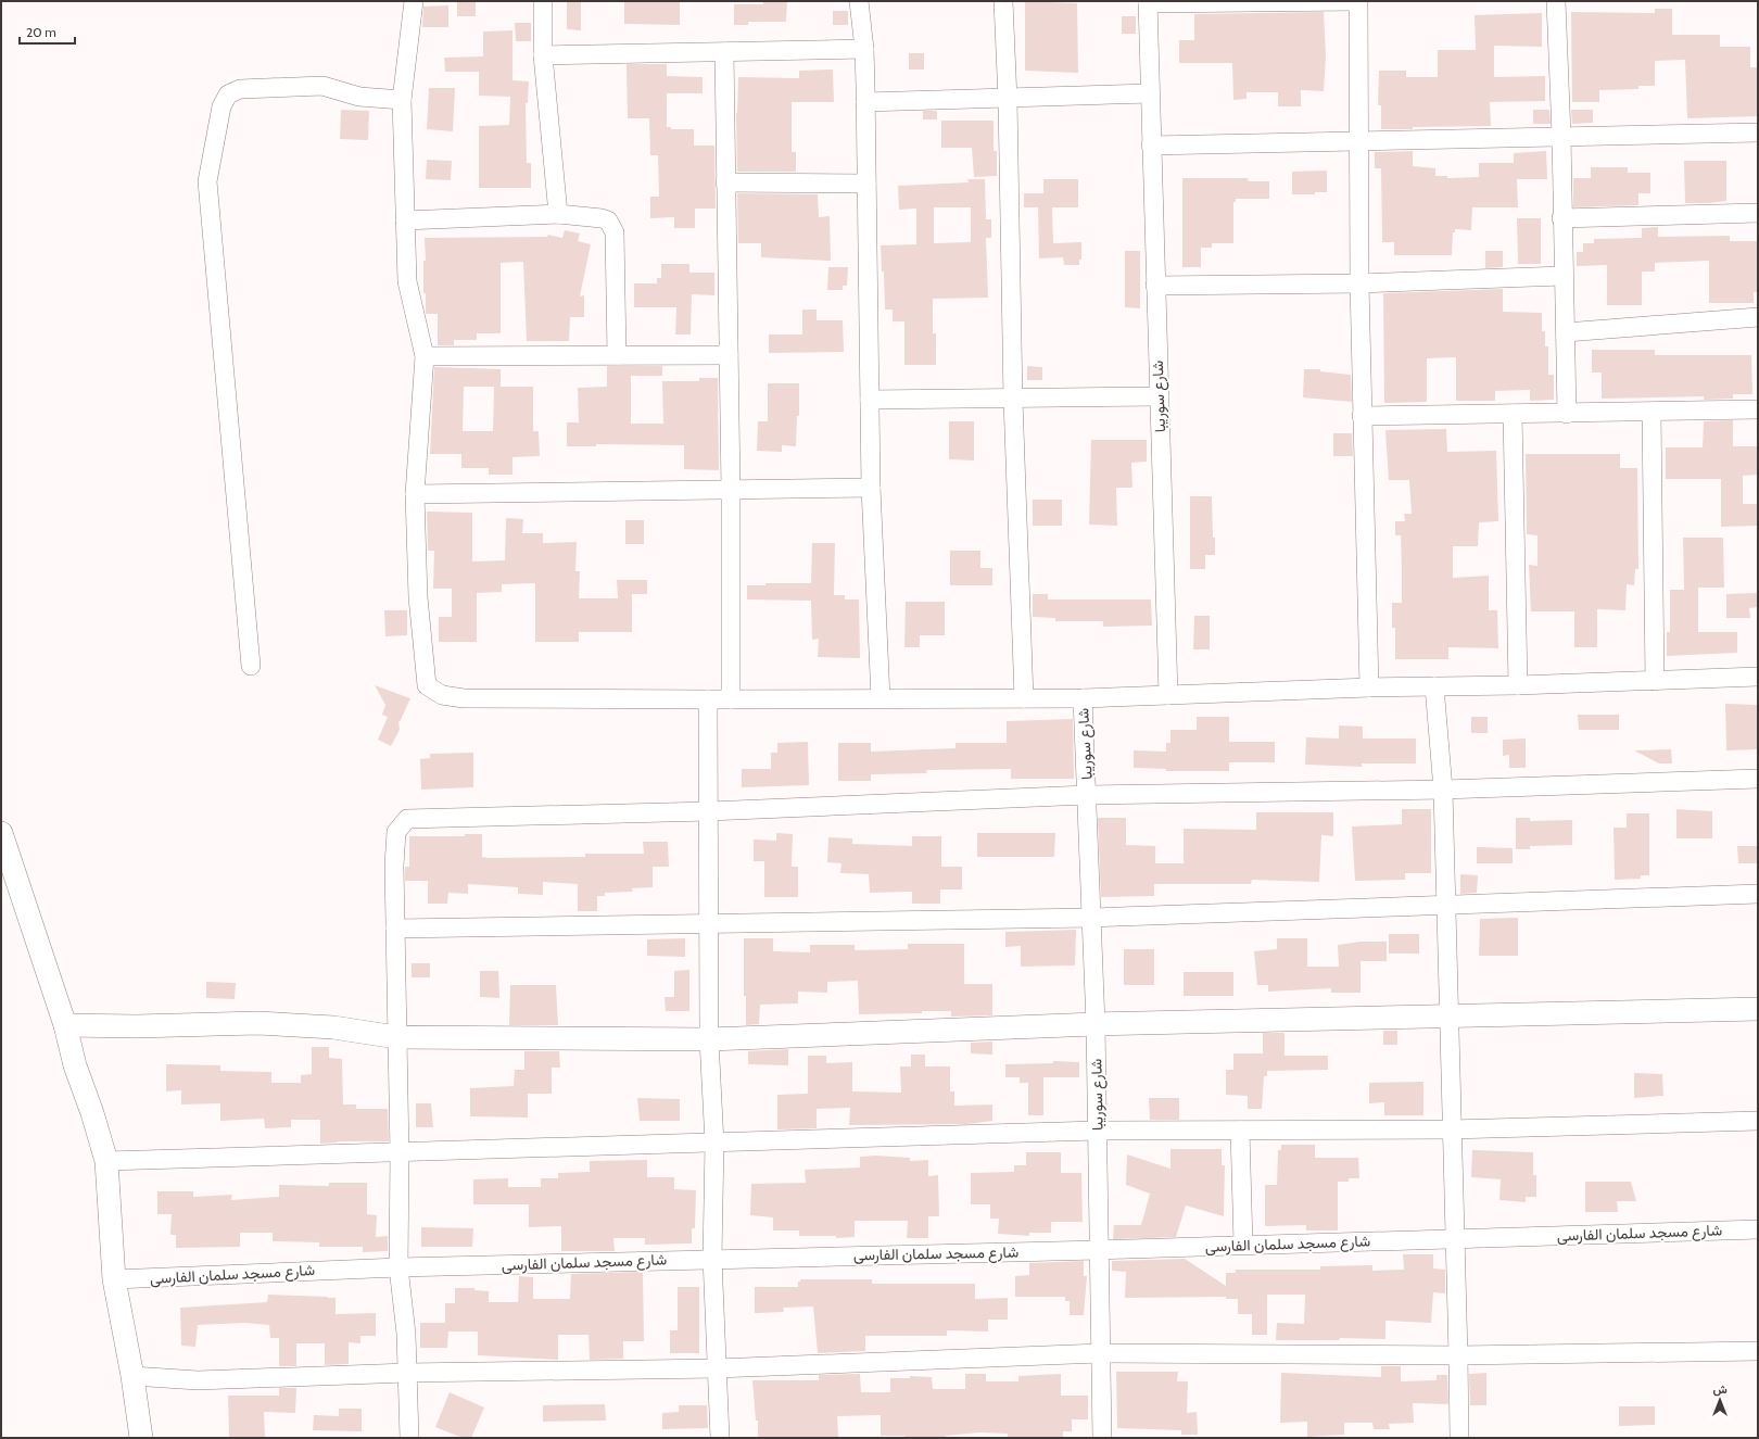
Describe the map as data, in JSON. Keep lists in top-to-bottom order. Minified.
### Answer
{"streets":{"street":["شارع سوريبا","شارع مسجد سلمان الفارسى"]},"crossings":[["شارع سوريبا","شارع مسجد سلمان الفارسى"]],"scale_bar":"20 m","north":"top"}
